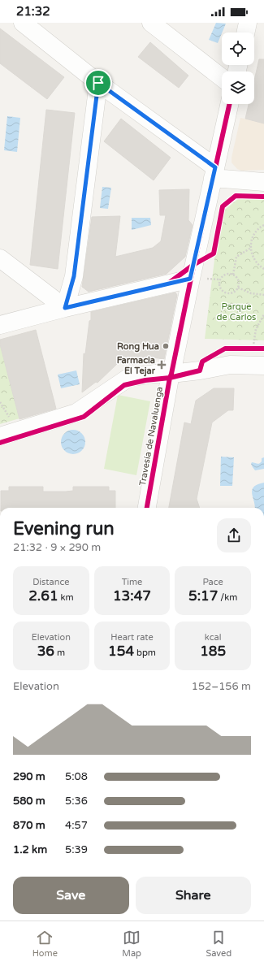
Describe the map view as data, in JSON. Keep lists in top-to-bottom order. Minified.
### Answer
{"streets":{"street":["Travesía de Navaluenga"]},"parks":["Parque de Carlos"],"places":{"other":["Rong Hua"],"health":["Farmacia El Tejar"]},"page":{"status":"21:32","heading":["Evening run","21:32 · 9 × 290 m"],"stats":[["Distance","2.61 km"],["Time","13:47"],["Pace","5:17 /km"],["Elevation","36 m"],["Heart rate","154 bpm"],["kcal","185"]],"chart":["Elevation","152–156 m"],"list":[{"name":"290 m","note":"5:08"},{"name":"580 m","note":"5:36"},{"name":"870 m","note":"4:57"},{"name":"1.2 km","note":"5:39"}],"buttons":["Save","Share"],"tabs":["Home","Map","Saved"]}}
